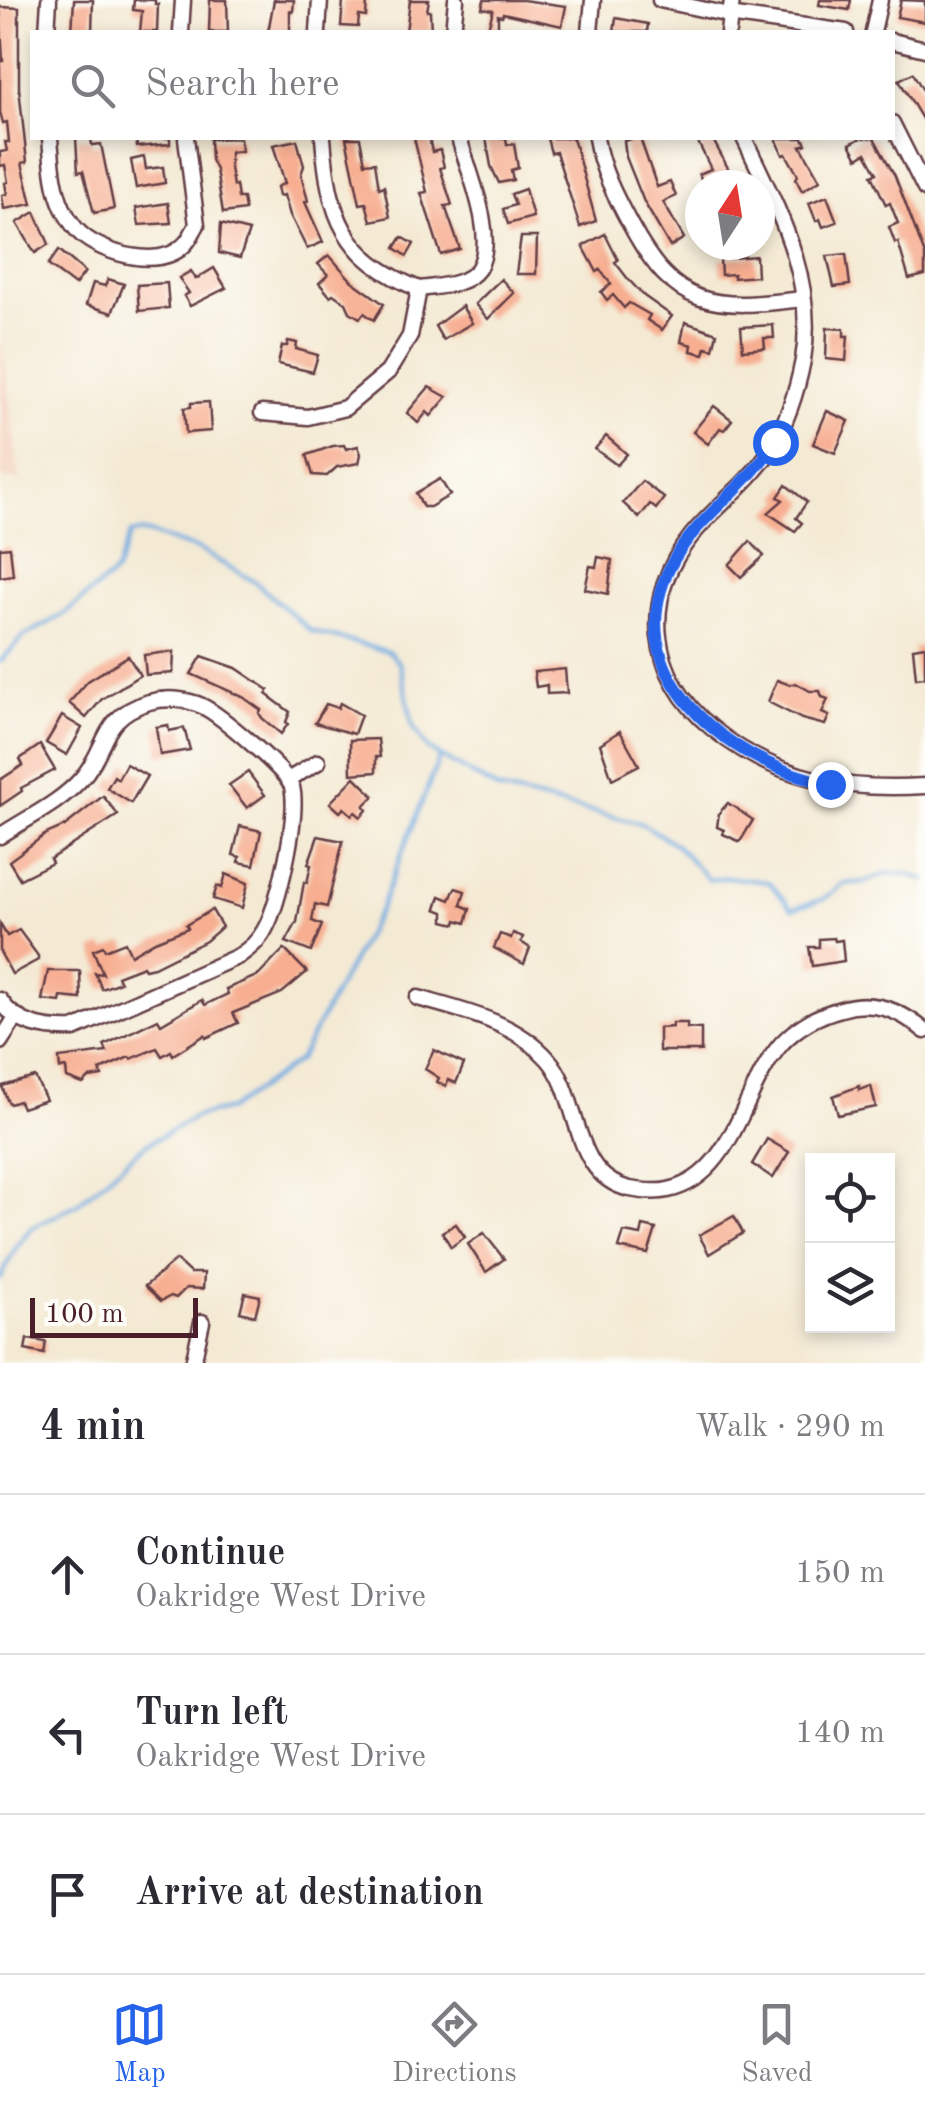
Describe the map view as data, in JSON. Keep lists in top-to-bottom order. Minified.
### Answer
{"scale_bar":"100 m","north":"top","page":{"search":"Search here","scale":"100 m","heading":["4 min","Walk · 290 m"],"list":[["Continue","Oakridge West Drive","150 m"],["Turn left","Oakridge West Drive","140 m"],"Arrive at destination"],"nav":["Map","Directions","Saved"]}}
